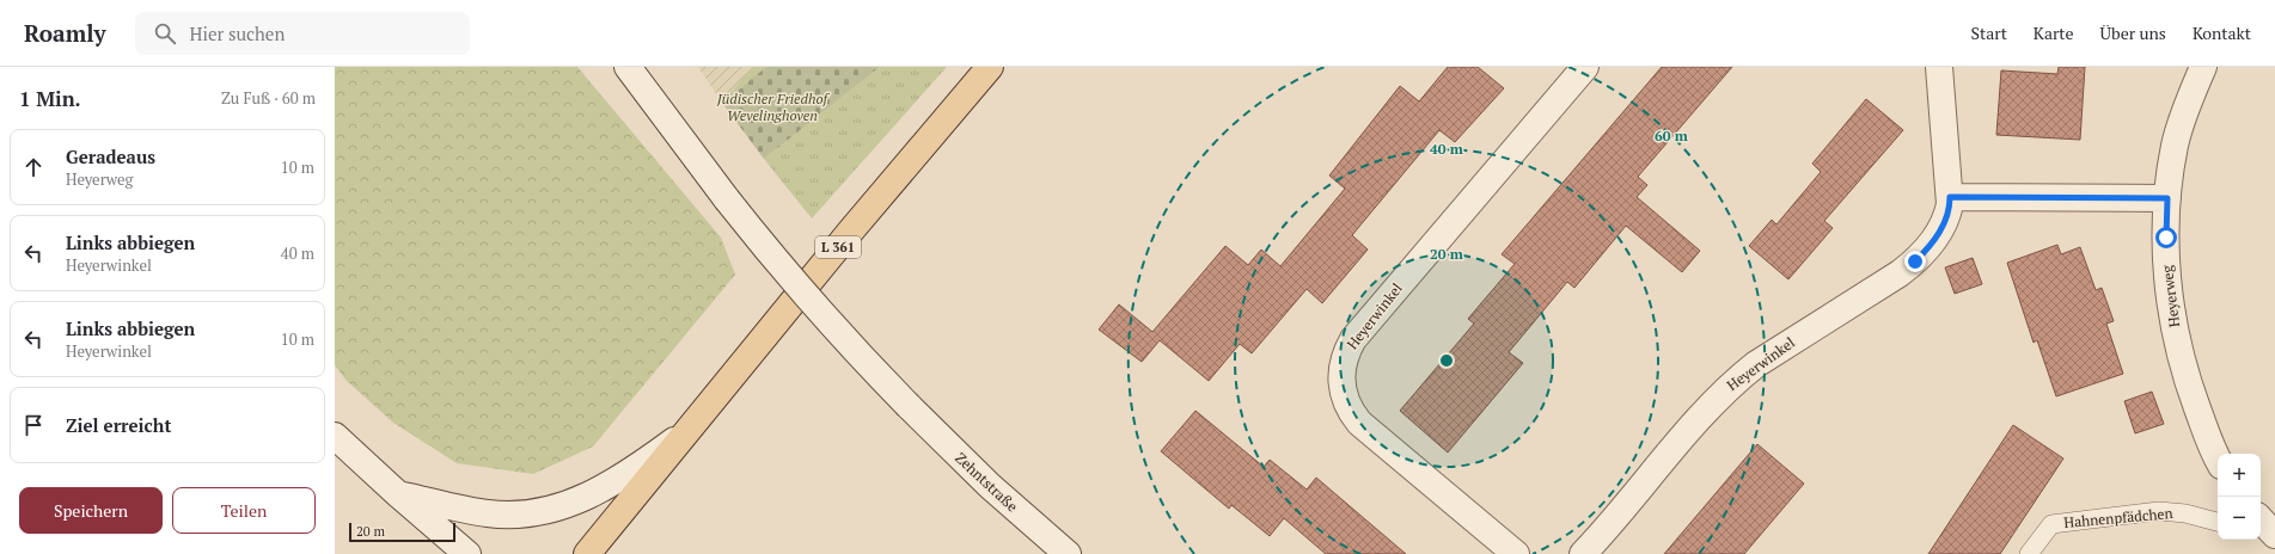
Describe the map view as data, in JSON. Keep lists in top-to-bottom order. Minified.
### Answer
{"streets":{"main road":["L 361"],"street":["Heyerweg","Heyerwinkel","Zehntstraße"],"lane":["Hahnenpfädchen"]},"parks":["Jüdischer Friedhof Wevelinghoven"],"scale_bar":"20 m","page":{"header":"Roamly","search":"Hier suchen","nav":["Start","Karte","Über uns","Kontakt"],"heading":["1 Min.","Zu Fuß · 60 m"],"list":[["Geradeaus","Heyerweg","10 m"],["Links abbiegen","Heyerwinkel","40 m"],["Links abbiegen","Heyerwinkel","10 m"],"Ziel erreicht"],"map_buttons":["+","−"],"buttons":["Speichern","Teilen"],"scale":"20 m"},"rings":["60 m","40 m","20 m"]}
